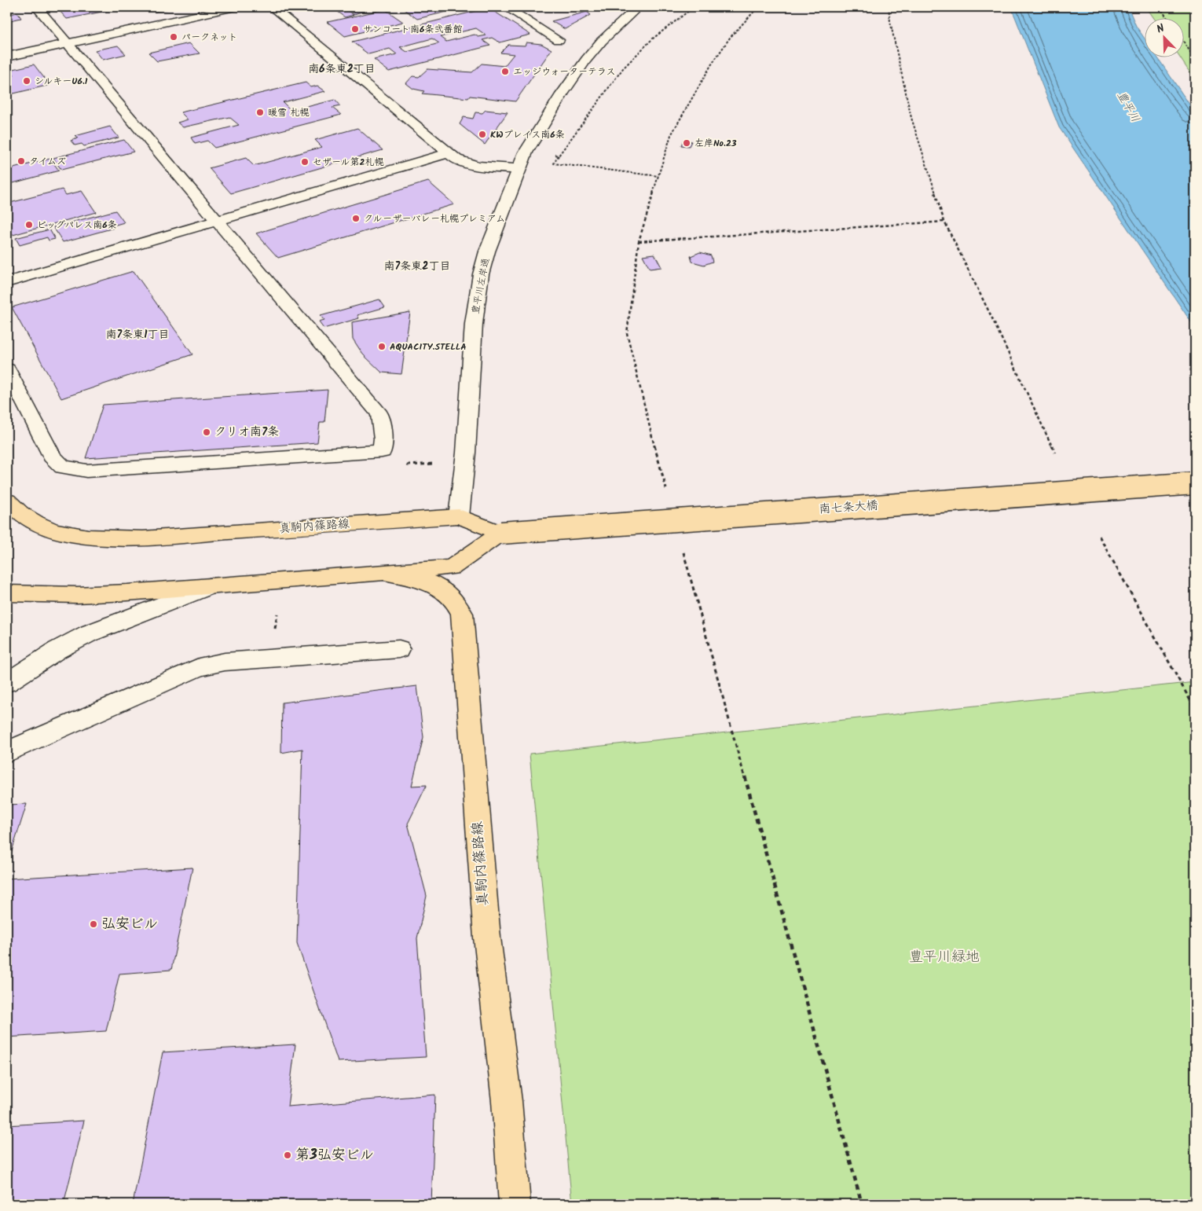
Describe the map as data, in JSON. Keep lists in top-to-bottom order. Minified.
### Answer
{"streets":{"main road":["南七条大橋","真駒内篠路線"],"street":["豊平川左岸通"]},"crossings":[["豊平川左岸通","真駒内篠路線"],["南七条大橋","真駒内篠路線"]],"districts":["南6条東2丁目","南7条東2丁目","南7条東1丁目"],"water":["豊平川"],"parks":["豊平川緑地"],"places":["サンコート南6条弐番館","パークネット","エッジウォーターテラス","シルキーU6.1","暖雪 札幌","KWプレイス南6条","左岸No.23","タイムズ","セザール第2札幌","クルーザーバレー札幌プレミアム","ビッグパレス南6条","AQUACITY.STELLA","クリオ南7条","弘安ビル","第3弘安ビル"],"north":"top left"}
